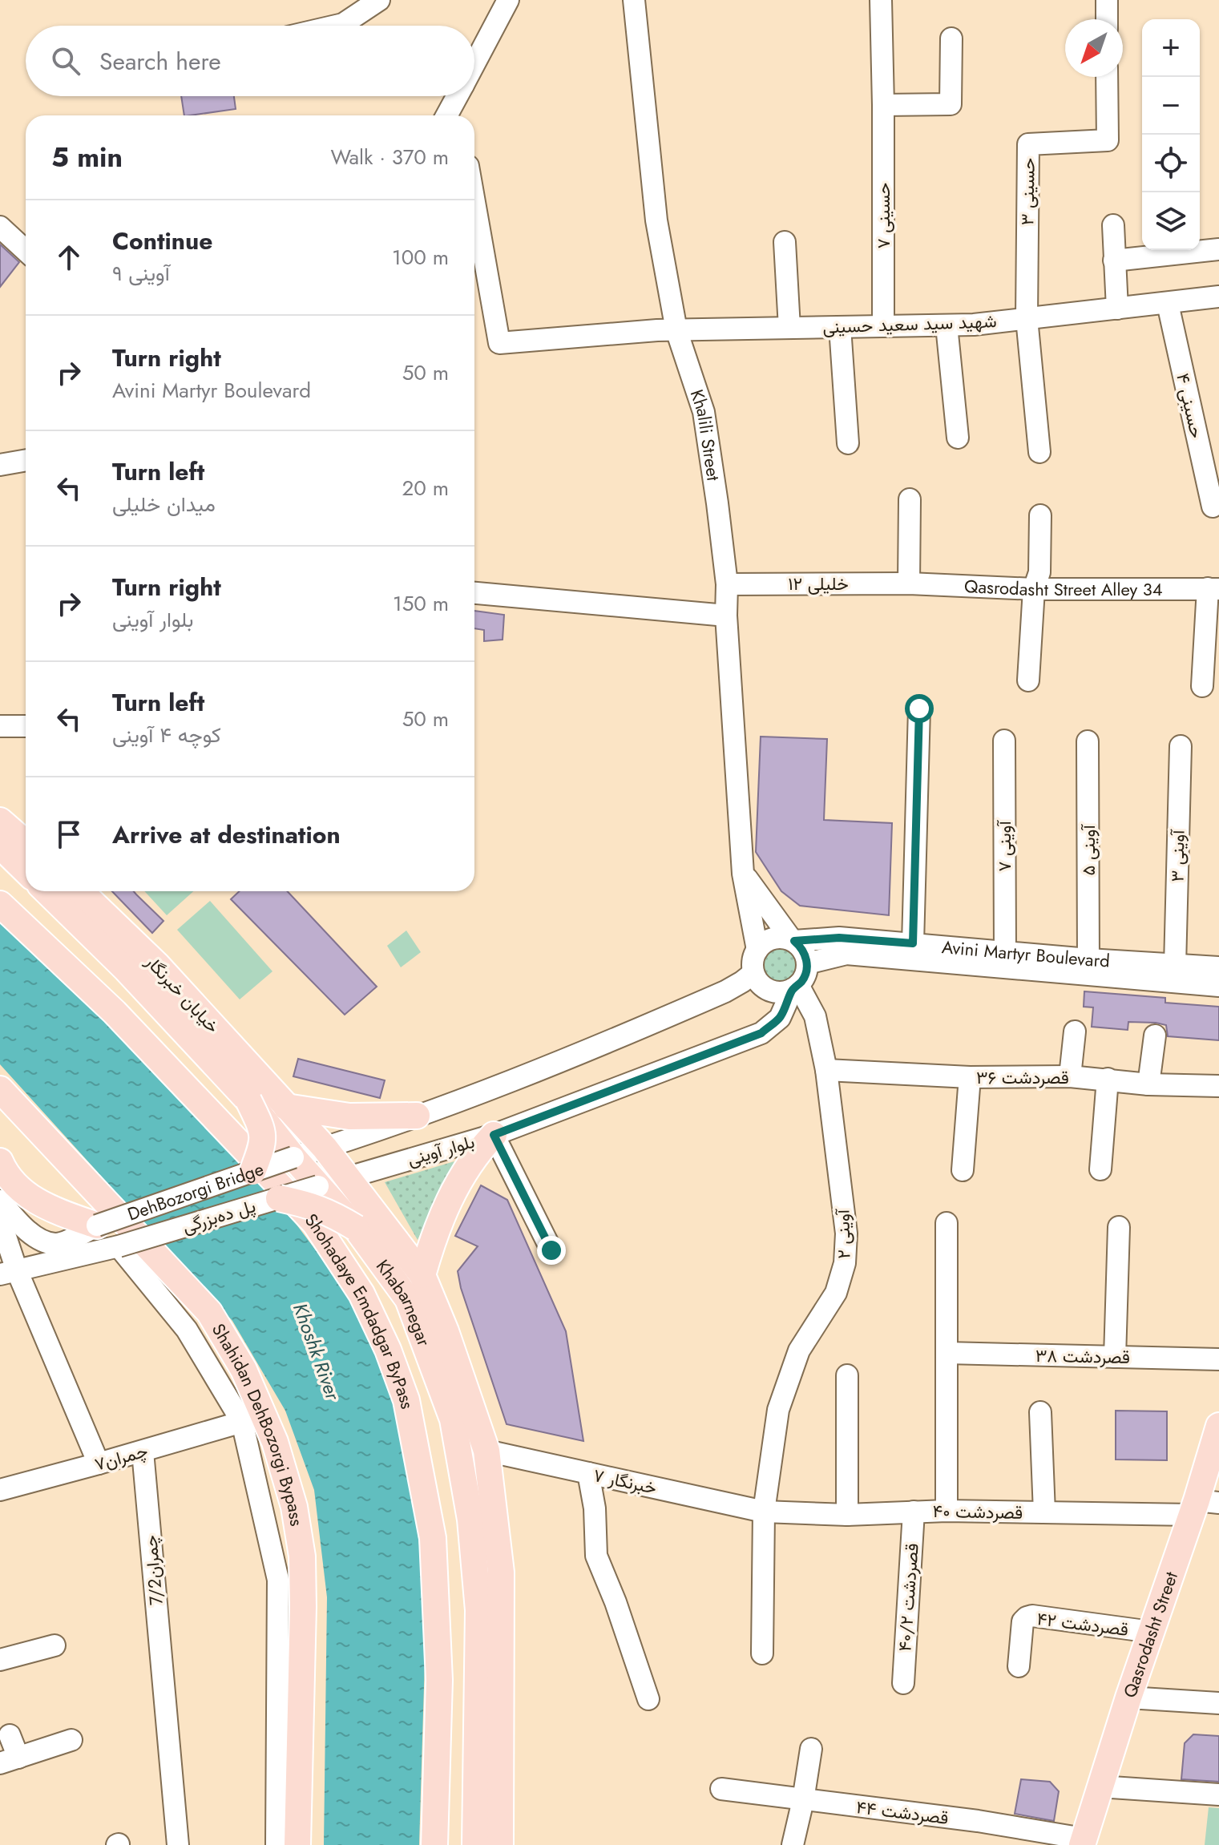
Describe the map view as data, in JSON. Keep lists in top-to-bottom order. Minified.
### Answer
{"streets":{"main road":["خیابان خبرنگار","Khabarnegar","Shohadaye Emdadgar ByPass","Shahidan DehBozorgi Bypass","Qasrodasht Street"],"street":["۳ حسینی","۷ حسینی","شهید سید سعید حسینی","۴ حسینی","Khalili Street","۱۲ خلیلی","Qasrodasht Street Alley 34","۷ آوینی","۵ آوینی","۳ آوینی","Avini Martyr Boulevard","۳۶ قصردشت","بلوار آوینی","DehBozorgi Bridge","پل ده‌بزرگی","۲ آوینی","۳۸ قصردشت","چمران۷","۷ خبرنگار","۴۰ قصردشت","7/2چمران","۴۰/۲ قصردشت","۴۲ قصردشت","۴۴ قصردشت"]},"crossings":[["۳ حسینی","شهید سید سعید حسینی"],["۷ حسینی","شهید سید سعید حسینی"],["شهید سید سعید حسینی","۴ حسینی"],["شهید سید سعید حسینی","Khalili Street"],["Khalili Street","۱۲ خلیلی"],["Khalili Street","Avini Martyr Boulevard"],["Khalili Street","۲ آوینی"],["۱۲ خلیلی","Qasrodasht Street Alley 34"],["۷ آوینی","Avini Martyr Boulevard"],["۵ آوینی","Avini Martyr Boulevard"],["۳ آوینی","Avini Martyr Boulevard"],["Avini Martyr Boulevard","۲ آوینی"],["خیابان خبرنگار","Khabarnegar"],["۳۶ قصردشت","۲ آوینی"],["بلوار آوینی","پل ده‌بزرگی"],["بلوار آوینی","Khabarnegar"],["DehBozorgi Bridge","Khabarnegar"],["پل ده‌بزرگی","Khabarnegar"],["۲ آوینی","۷ خبرنگار"],["۲ آوینی","۴۰ قصردشت"],["Khabarnegar","۷ خبرنگار"],["چمران۷","7/2چمران"],["۷ خبرنگار","۴۰ قصردشت"],["۴۰ قصردشت","۴۰/۲ قصردشت"],["۴۰ قصردشت","Qasrodasht Street"],["۴۲ قصردشت","Qasrodasht Street"],["Qasrodasht Street","۴۴ قصردشت"]],"water":["Khoshk River"],"north":"bottom left","page":{"map_buttons":["+","−"],"search":"Search here","heading":["5 min","Walk · 370 m"],"list":[["Continue","۹ آوینی","100 m"],["Turn right","Avini Martyr Boulevard","50 m"],["Turn left","میدان خلیلی","20 m"],["Turn right","بلوار آوینی","150 m"],["Turn left","کوچه ۴ آوینی","50 m"],"Arrive at destination"]}}
